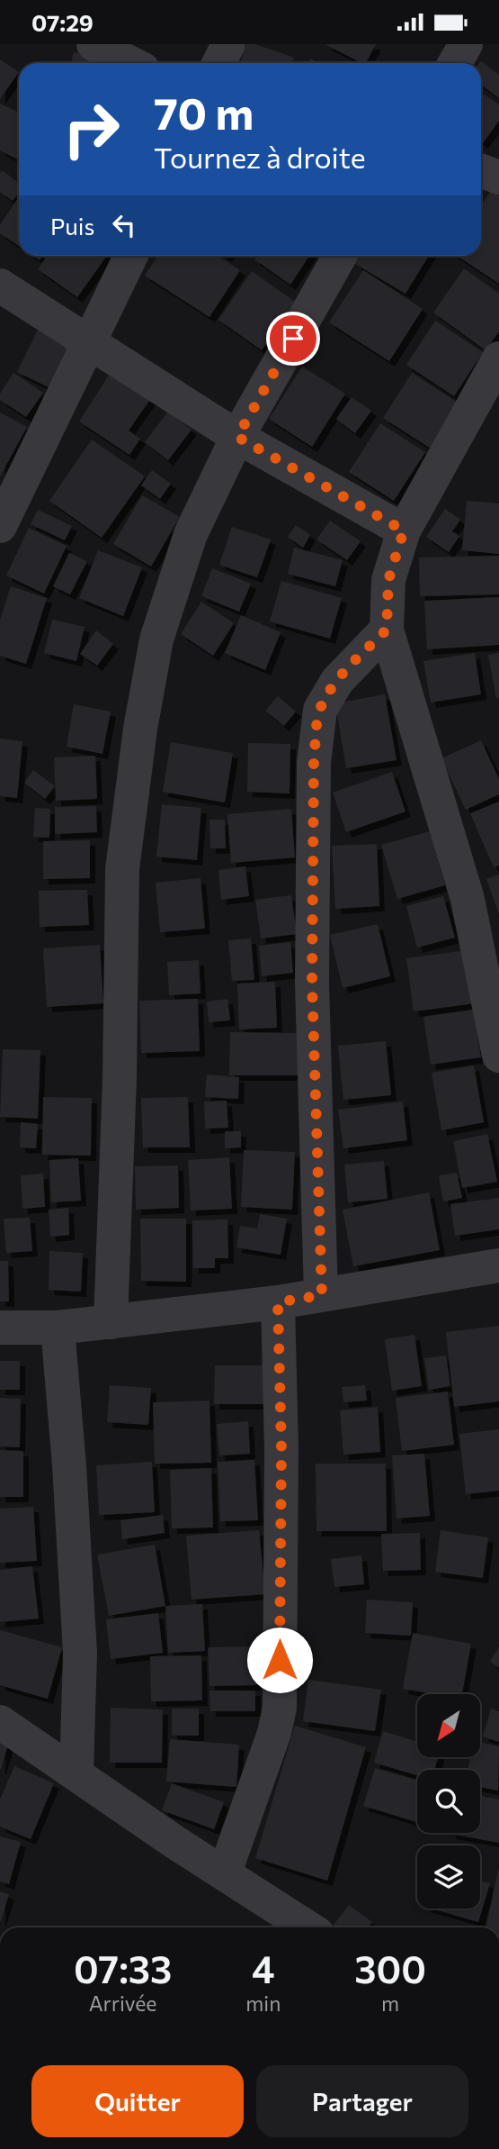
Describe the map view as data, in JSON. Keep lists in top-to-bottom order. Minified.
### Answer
{"north":"bottom left","page":{"status":"07:29","turn":["70 m","Tournez à droite"],"then":"Puis","eta":["07:33","Arrivée","4","min","300","m"],"buttons":["Quitter","Partager"]}}
